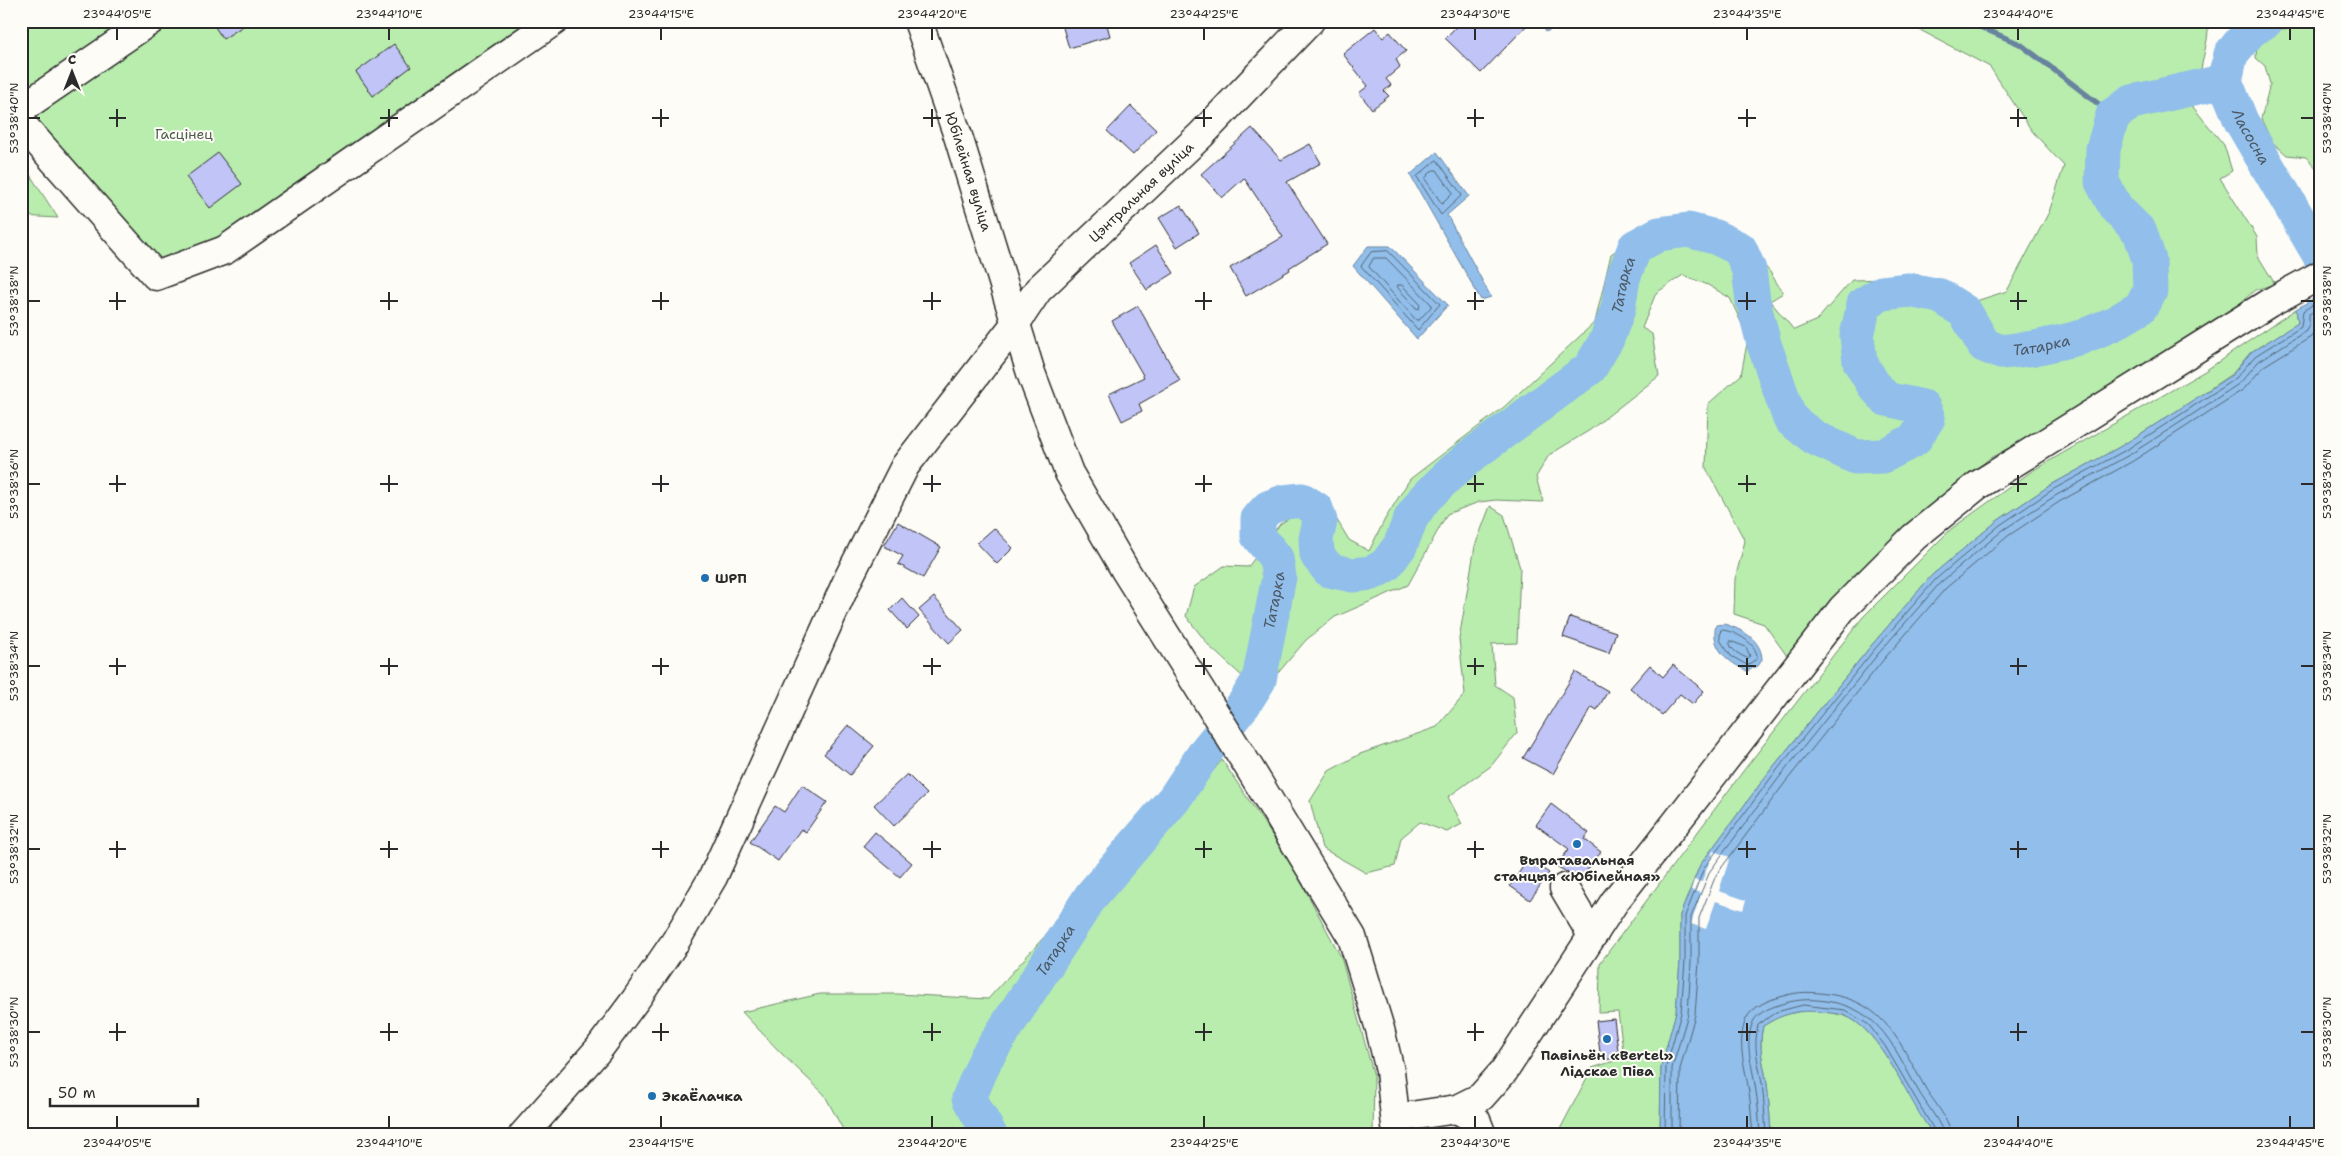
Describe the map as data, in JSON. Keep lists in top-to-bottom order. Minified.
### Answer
{"streets":{"street":["Юбілейная вуліца","Цэнтральная вуліца"]},"crossings":[["Юбілейная вуліца","Цэнтральная вуліца"]],"water":["Ласосна","Татарка"],"parks":["Гасцінец"],"places":["ШРП","Выратавальная станцыя «Юбілейная»","Павільён «Bertel» Лідскае Піва","ЭкаЁлачка"],"scale_bar":"50 m","north":"top","coordinates":["23°44'05\"E","23°44'10\"E","23°44'15\"E","23°44'20\"E","23°44'25\"E","23°44'30\"E","23°44'35\"E","23°44'40\"E","23°44'45\"E","53°38'40\"N","53°38'38\"N","53°38'36\"N","53°38'34\"N","53°38'32\"N","53°38'30\"N"]}
